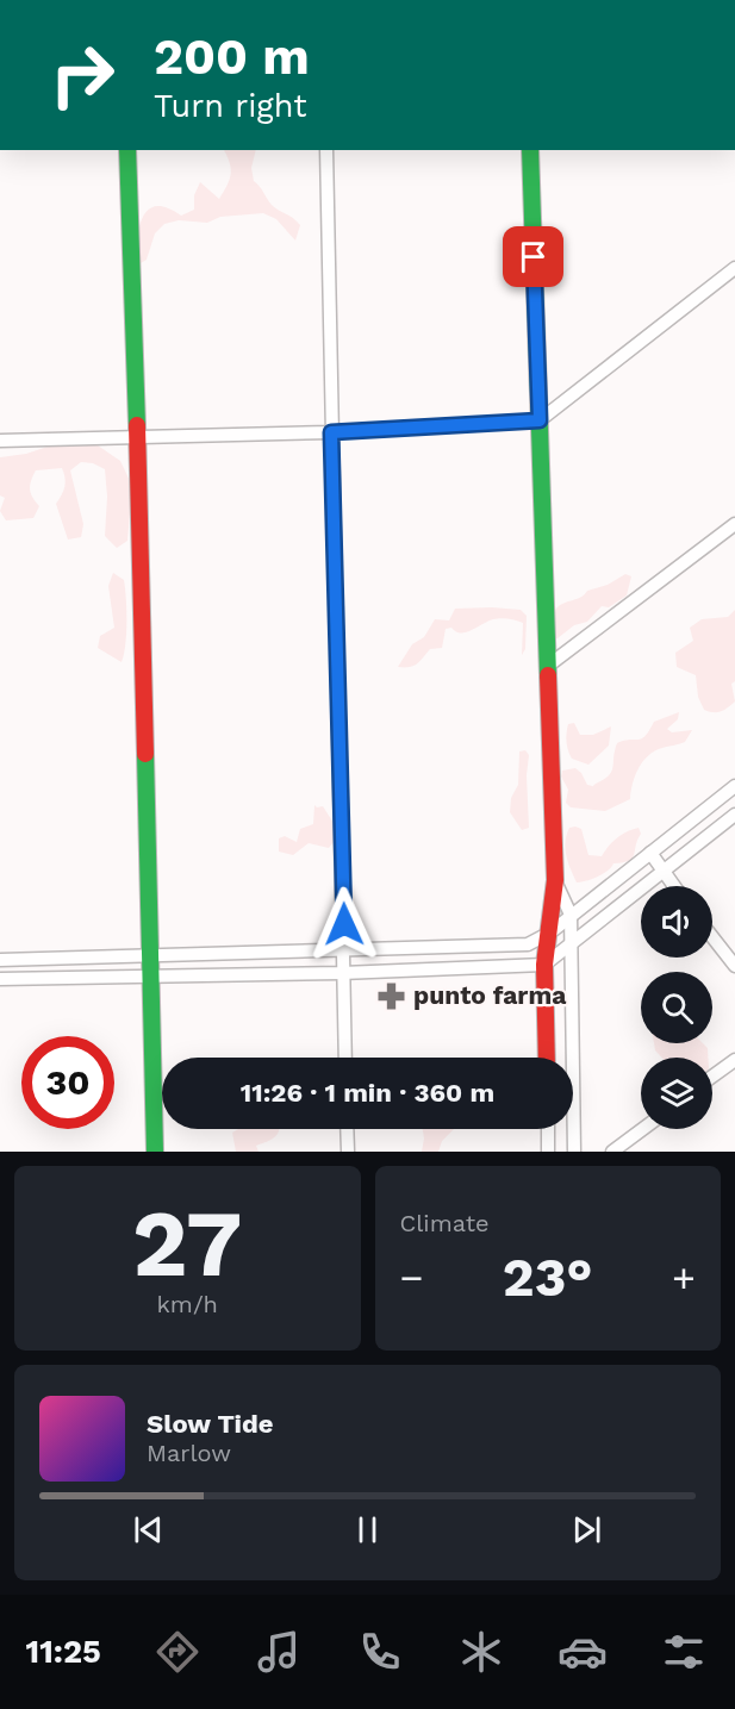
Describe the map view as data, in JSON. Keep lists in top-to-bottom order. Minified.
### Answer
{"places":{"pharmacy":["punto farma"]},"page":{"turn":["200 m","Turn right"],"limit":"30","trip":"11:26 · 1 min · 360 m","tile":[["27","km/h"],"Climate"],"heat":["−","23°","+"],"song":["Slow Tide","Marlow"],"tabs":"11:25"}}
